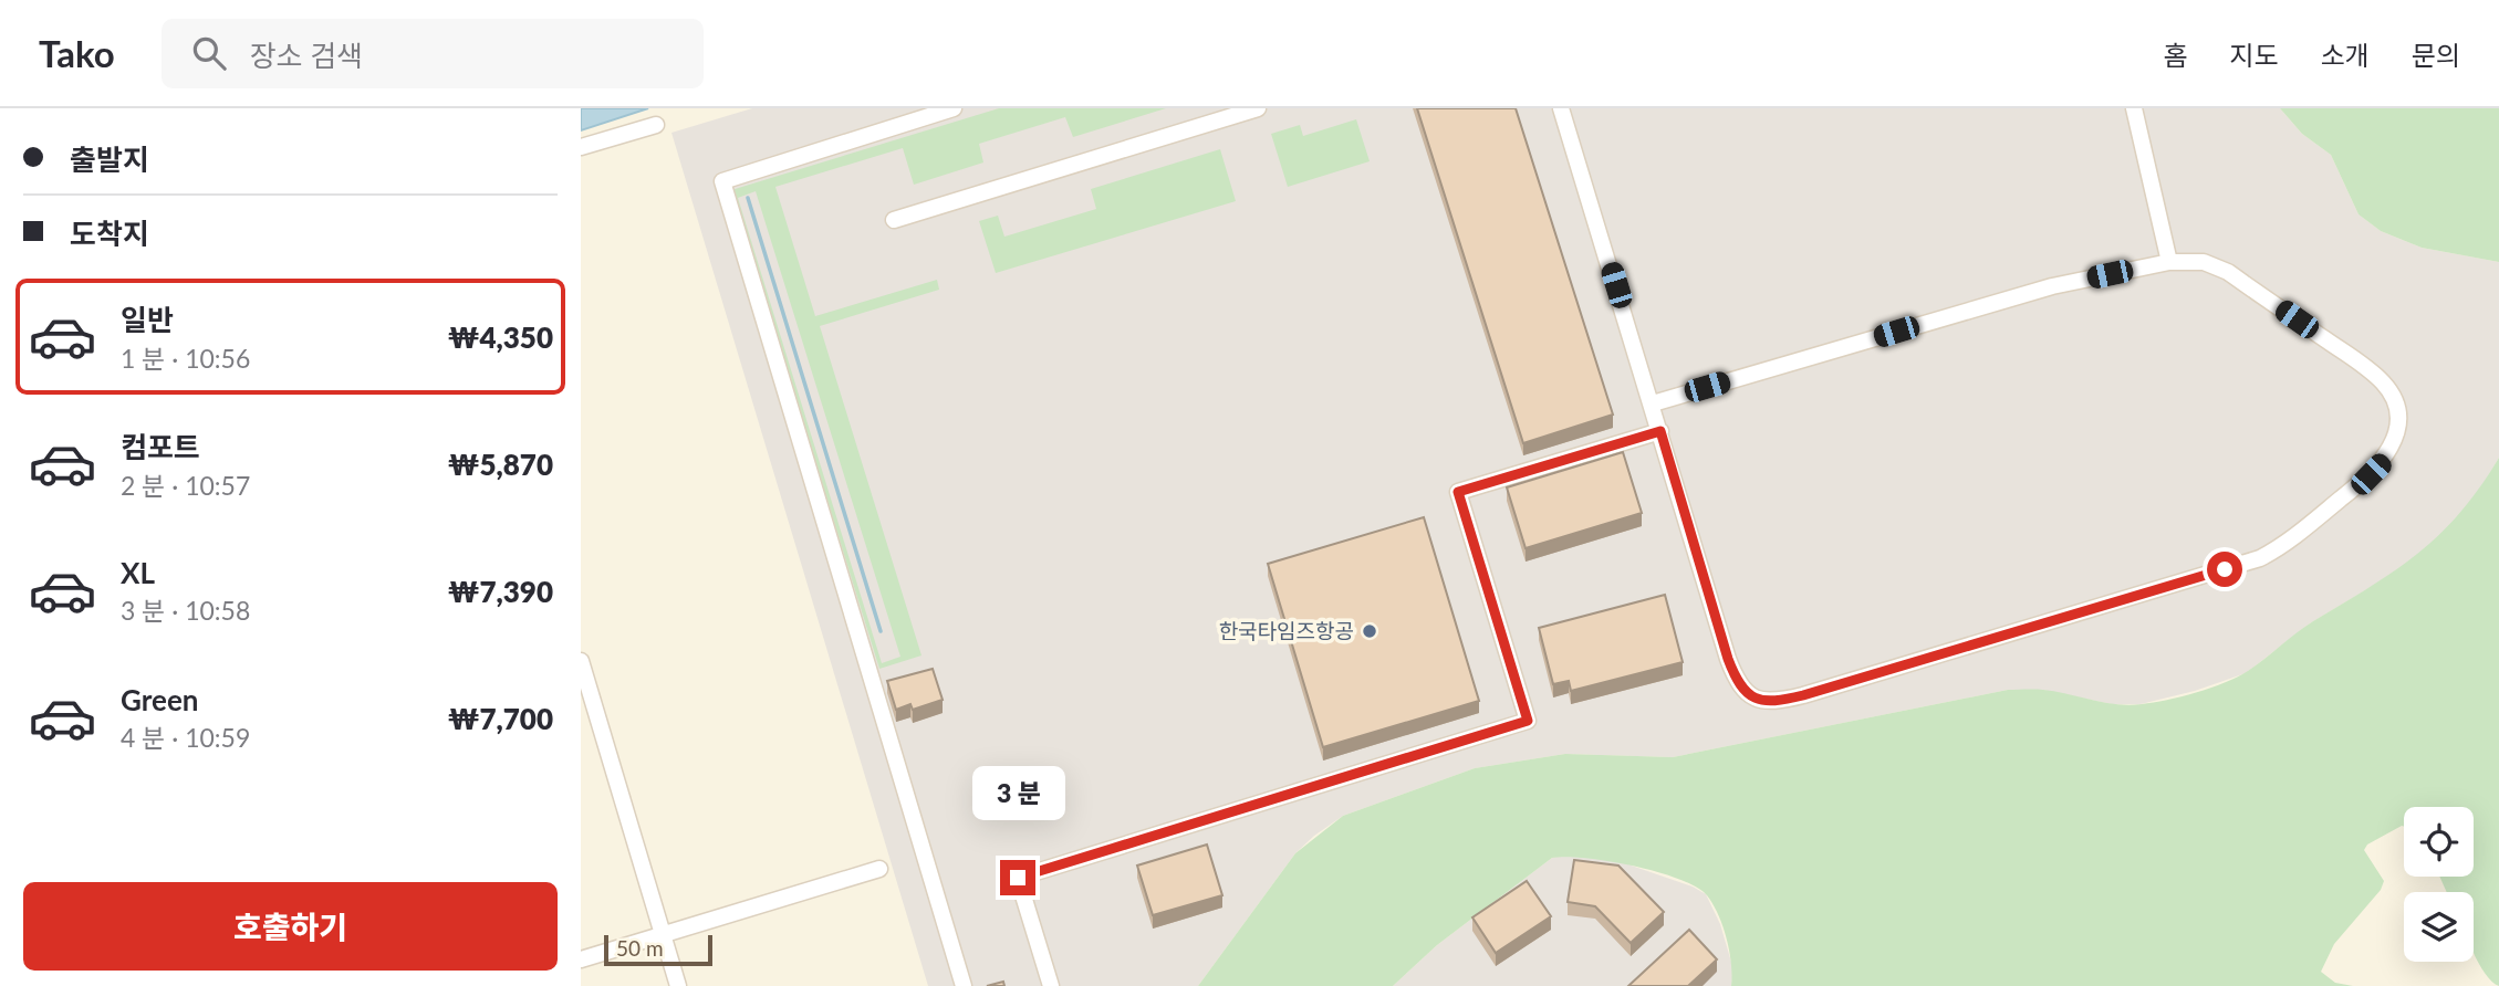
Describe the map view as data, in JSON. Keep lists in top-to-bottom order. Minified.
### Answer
{"places":["한국타임즈항공"],"scale_bar":"50 m","page":{"header":"Tako","search":"장소 검색","nav":["홈","지도","소개","문의"],"banner":["출발지","도착지"],"list":[{"name":"일반","note":"1 분 · 10:56","value":"₩4,350"},{"name":"컴포트","note":"2 분 · 10:57","value":"₩5,870"},{"name":"XL","note":"3 분 · 10:58","value":"₩7,390"},{"name":"Green","note":"4 분 · 10:59","value":"₩7,700"}],"bubble":"3 분","buttons":"호출하기","scale":"50 m"}}
